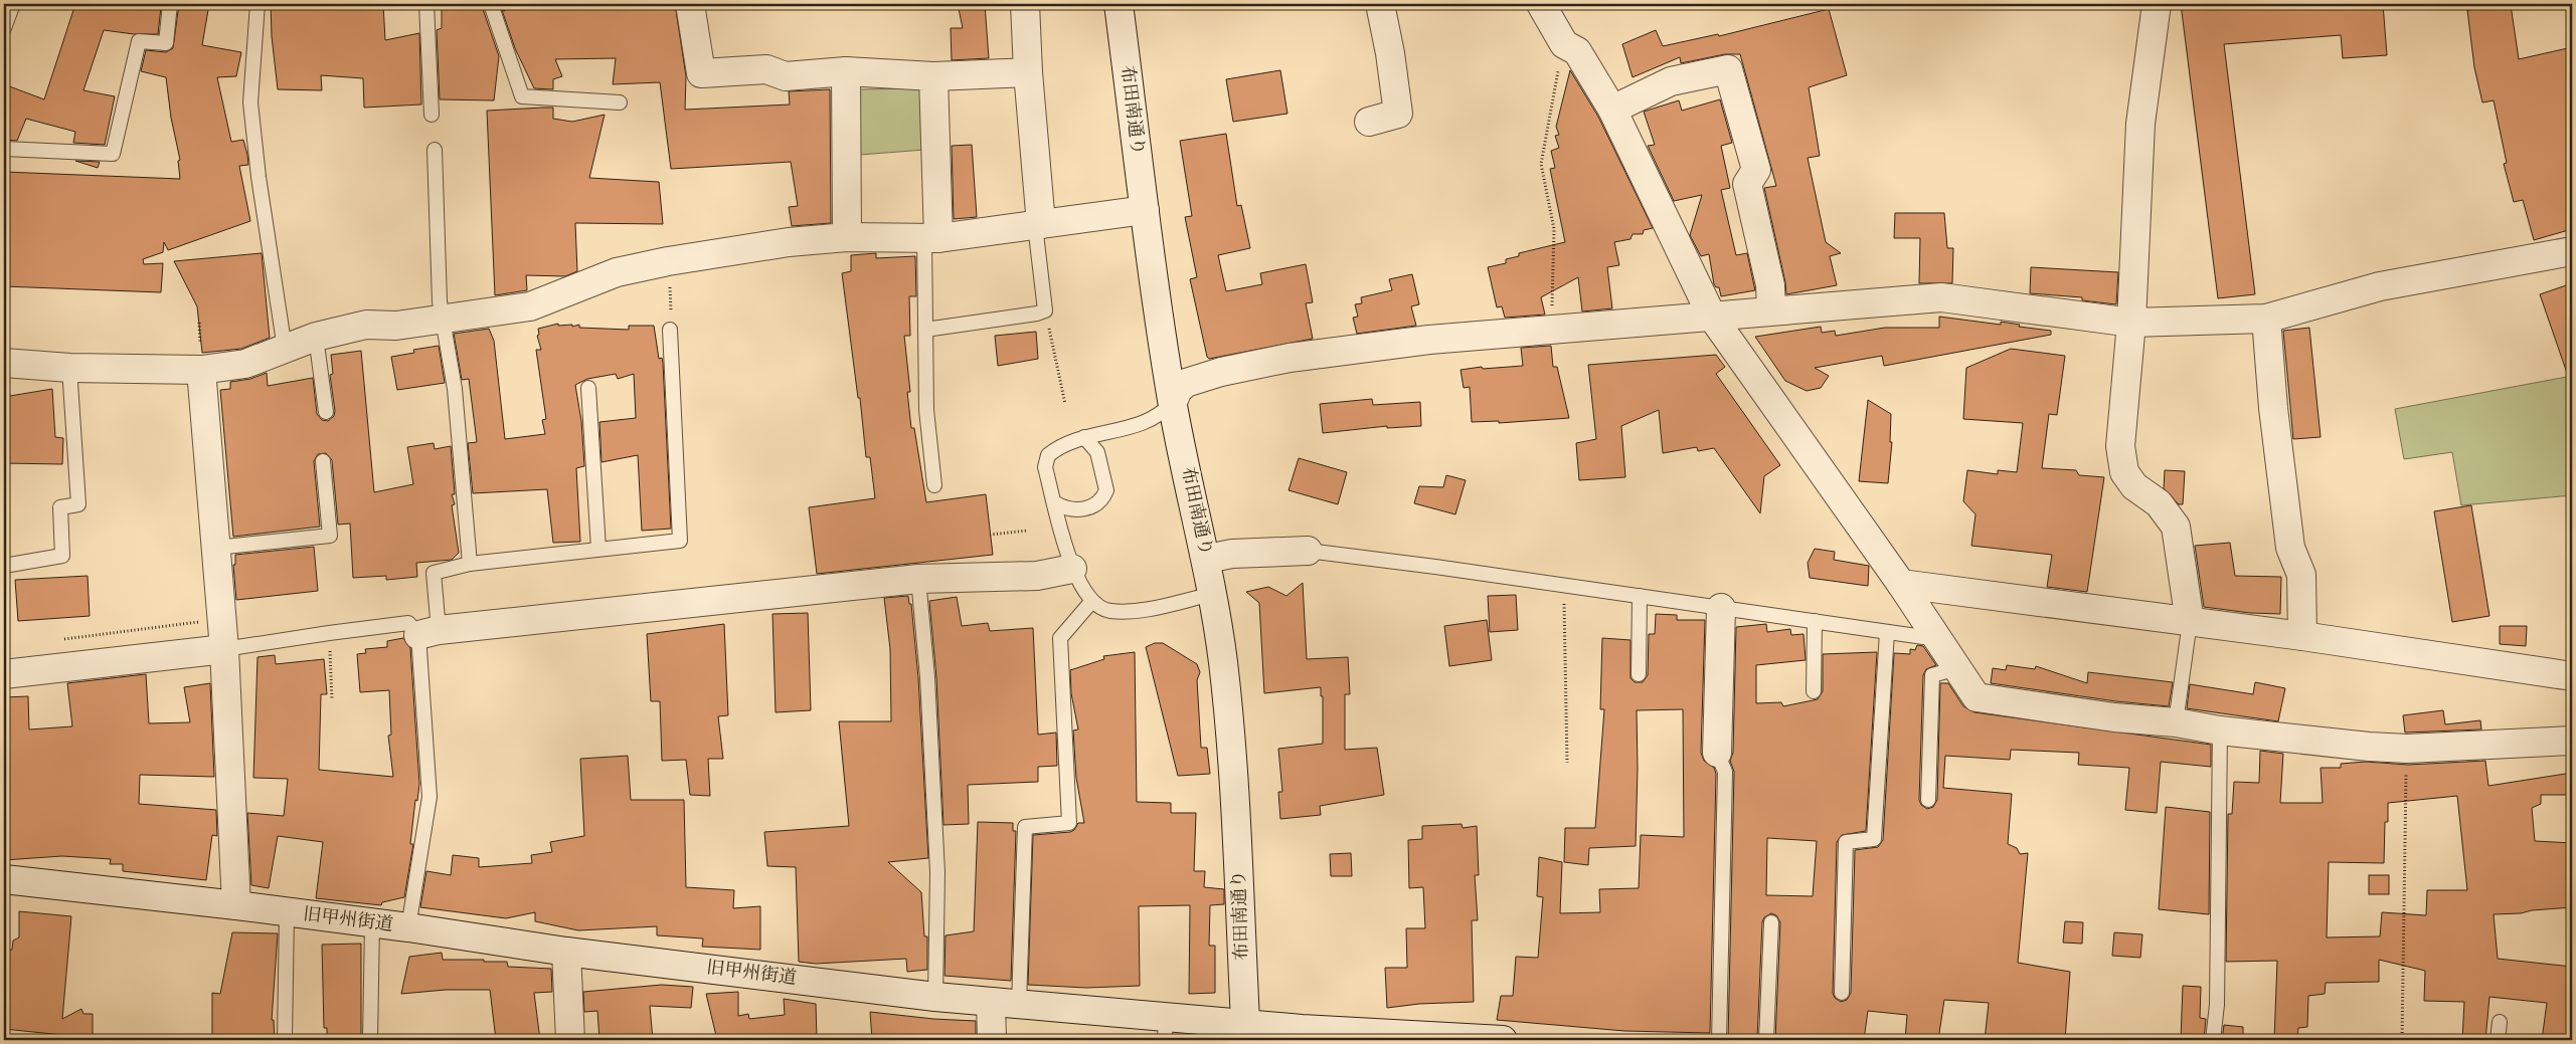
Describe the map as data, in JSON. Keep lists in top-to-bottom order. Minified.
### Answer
{"streets":{"street":["布田南通り","旧甲州街道"]},"crossings":[["布田南通り","旧甲州街道"]]}
